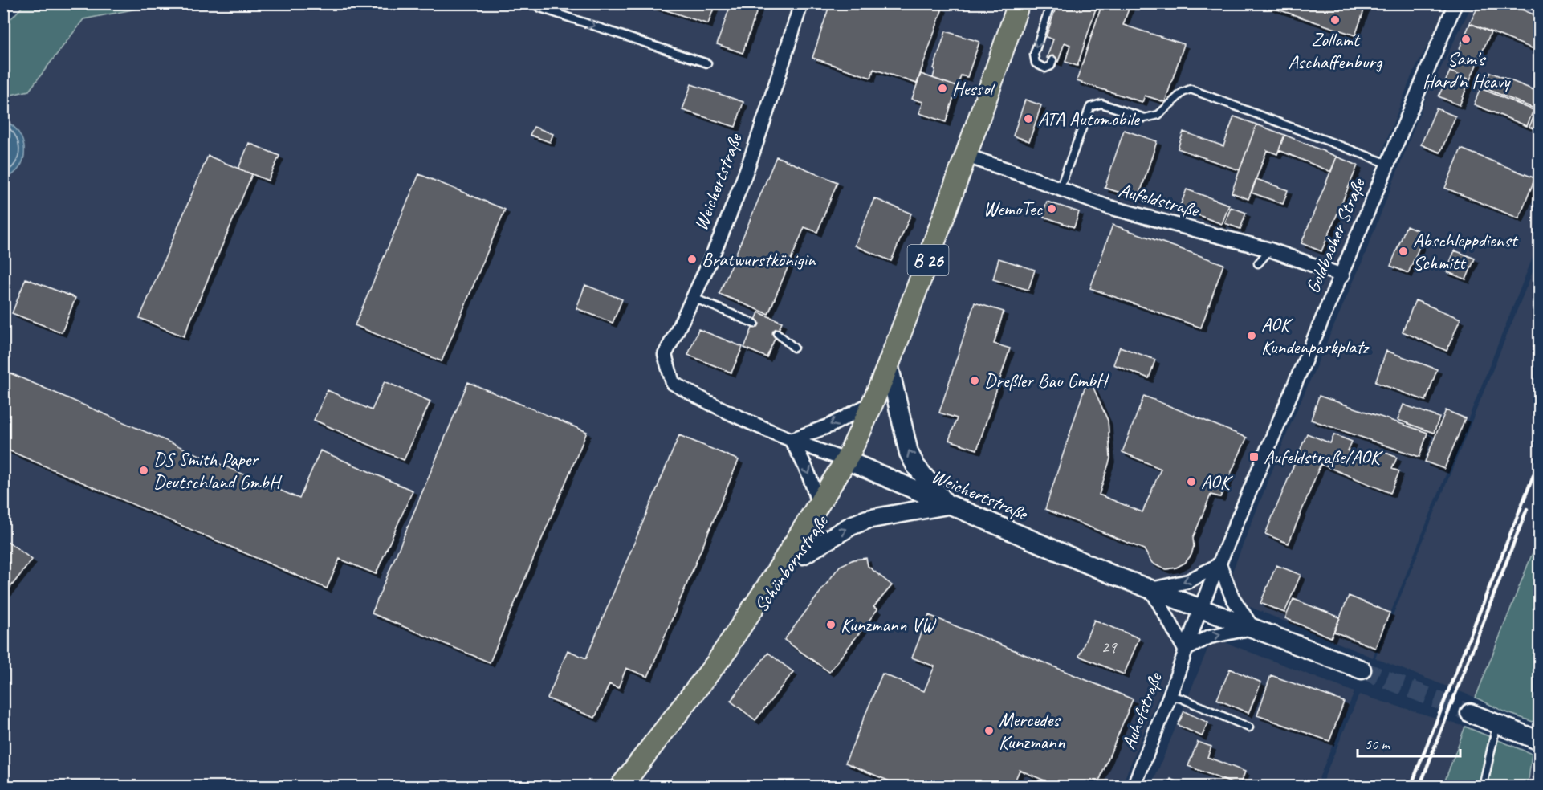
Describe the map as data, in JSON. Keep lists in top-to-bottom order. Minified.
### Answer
{"streets":{"main road":["Weichertstraße","B 26","Schönbornstraße"],"street":["Aufeldstraße","Goldbacher Straße","Auhofstraße"]},"crossings":[["Weichertstraße","Goldbacher Straße"],["Weichertstraße","Schönbornstraße"],["Weichertstraße","Auhofstraße"],["Aufeldstraße","Goldbacher Straße"],["Aufeldstraße","Schönbornstraße"],["Goldbacher Straße","Auhofstraße"]],"places":{"other":["Zollamt Aschaffenburg","Sam's Hard'n Heavy","Hessol","ATA Automobile","WemoTec","Abschleppdienst Schmitt","Bratwurstkönigin","AOK Kundenparkplatz","Dreßler Bau GmbH","DS Smith Paper Deutschland GmbH","AOK","Kunzmann VW","Mercedes Kunzmann"],"transit":["Aufeldstraße/AOK"]},"house_numbers":["29"],"scale_bar":"50 m"}
